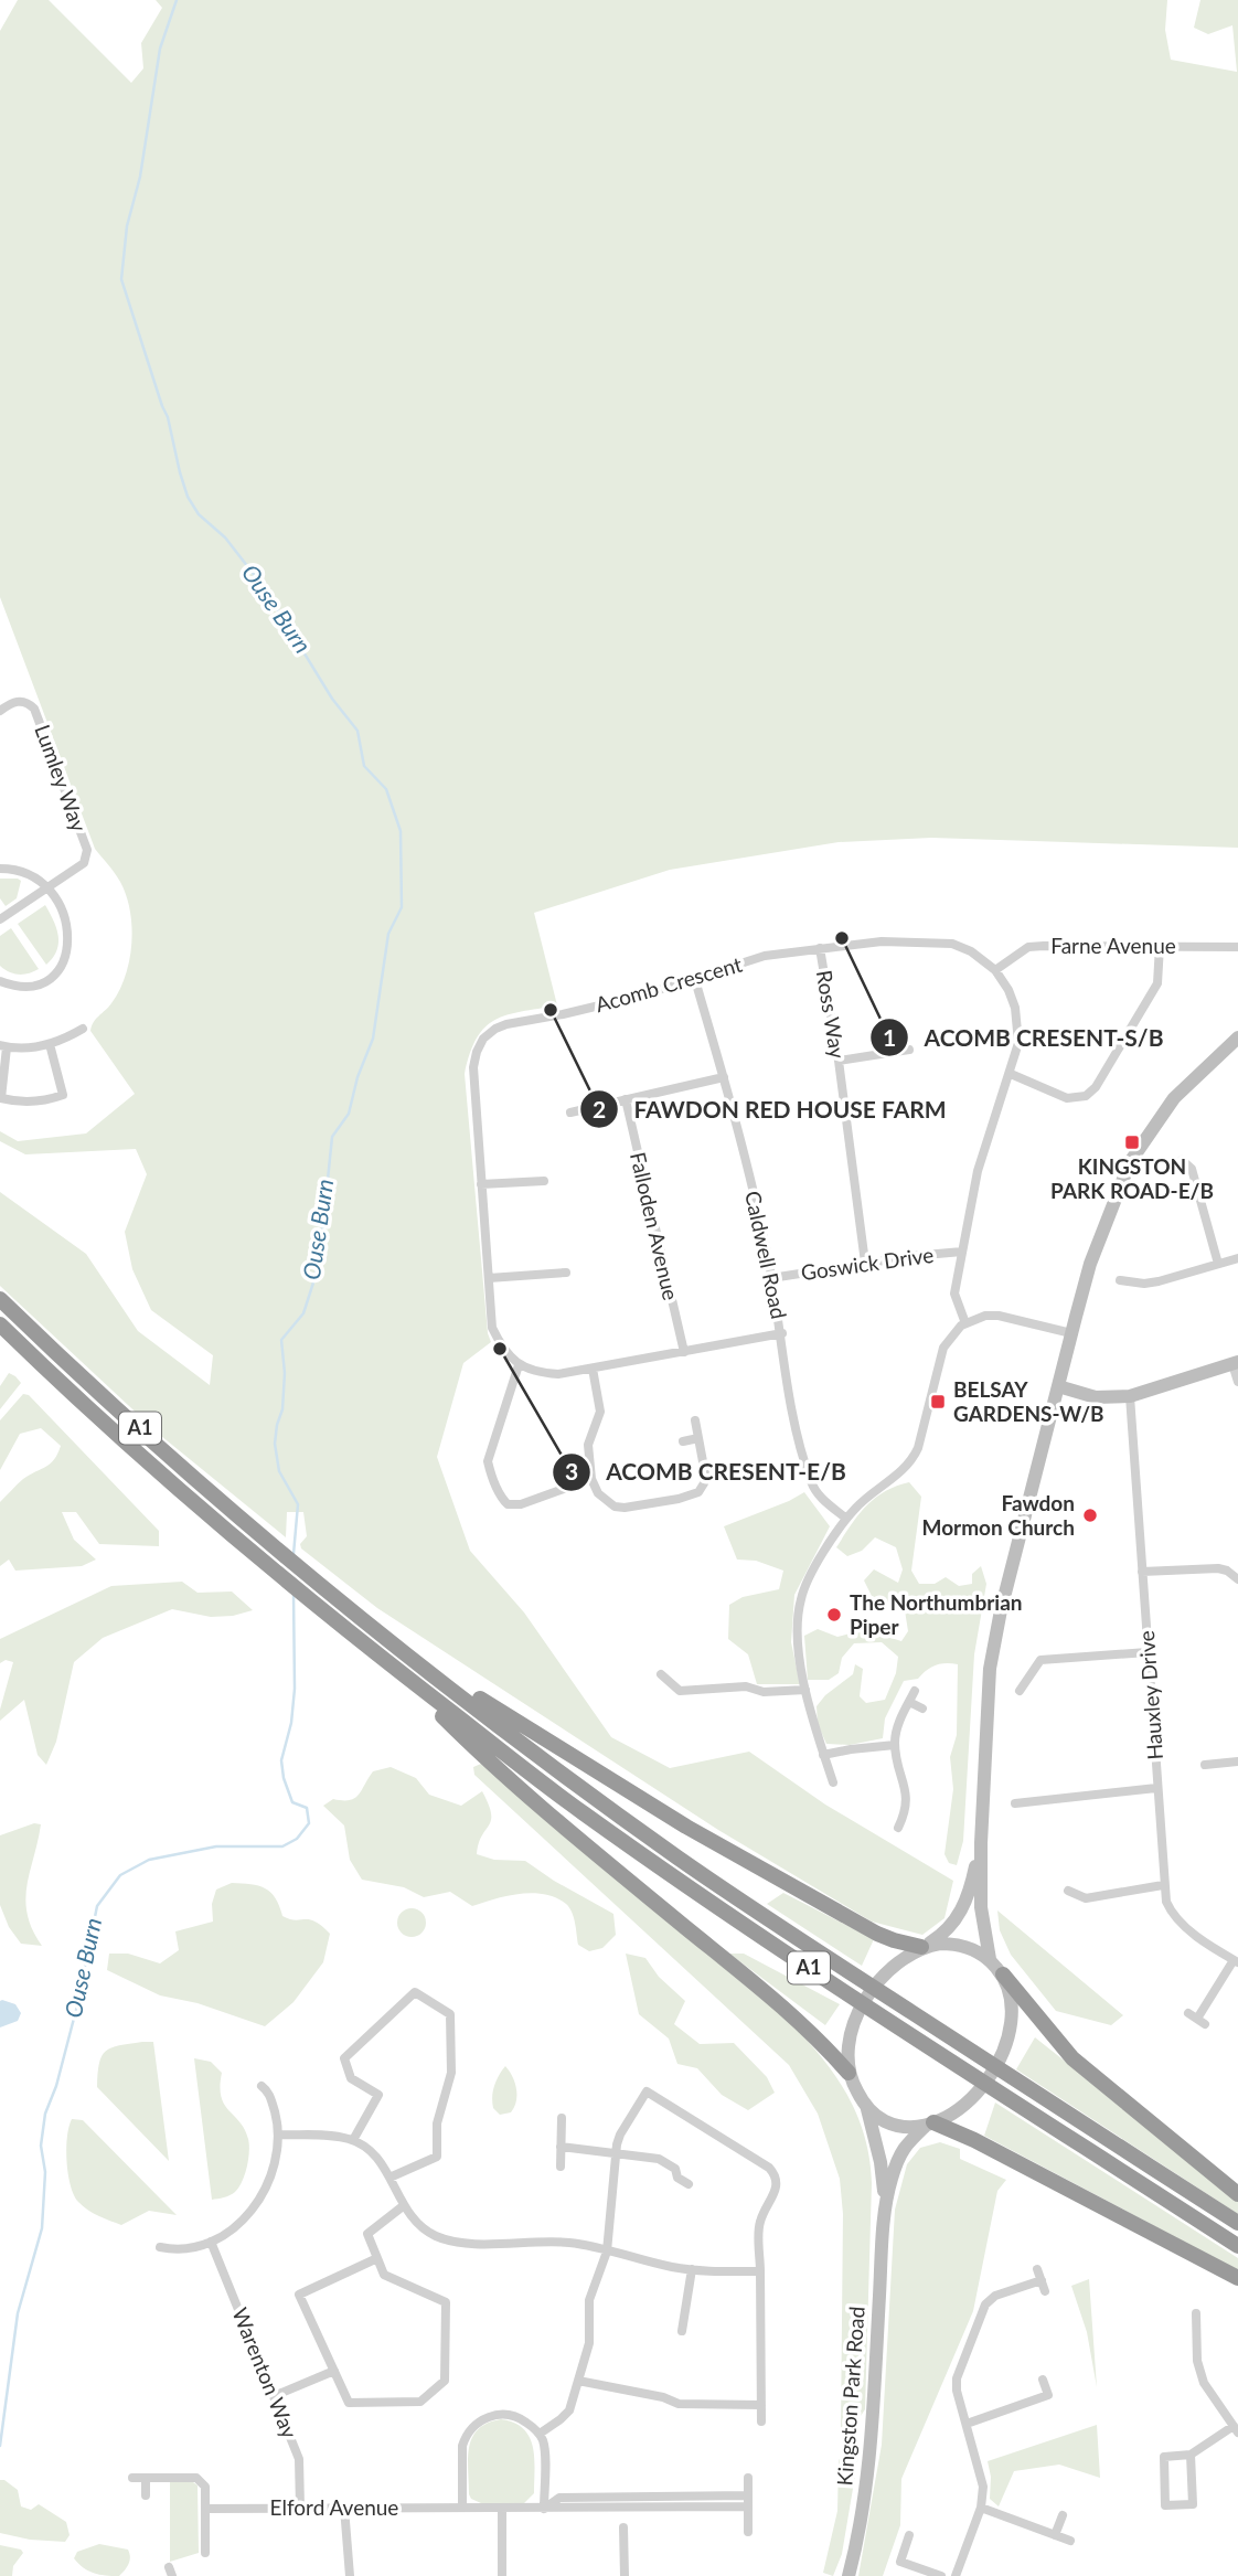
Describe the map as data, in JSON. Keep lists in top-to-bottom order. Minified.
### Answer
{"streets":{"highway":["A1"],"street":["Lumley Way","Farne Avenue","Acomb Crescent","Ross Way","Falloden Avenue","Caldwell Road","Goswick Drive","Hauxley Drive","Warenton Way","Kingston Park Road","Elford Avenue"]},"crossings":[["Farne Avenue","Acomb Crescent"],["Acomb Crescent","Ross Way"],["Acomb Crescent","Caldwell Road"],["Acomb Crescent","Goswick Drive"],["Ross Way","Goswick Drive"],["Caldwell Road","Goswick Drive"],["A1","Kingston Park Road"],["Warenton Way","Elford Avenue"]],"water":["Ouse Burn"],"places":{"other":["ACOMB CRESENT-S/B","FAWDON RED HOUSE FARM","ACOMB CRESENT-E/B","Fawdon Mormon Church","The Northumbrian Piper"],"transit":["KINGSTON PARK ROAD-E/B","BELSAY GARDENS-W/B"]}}
